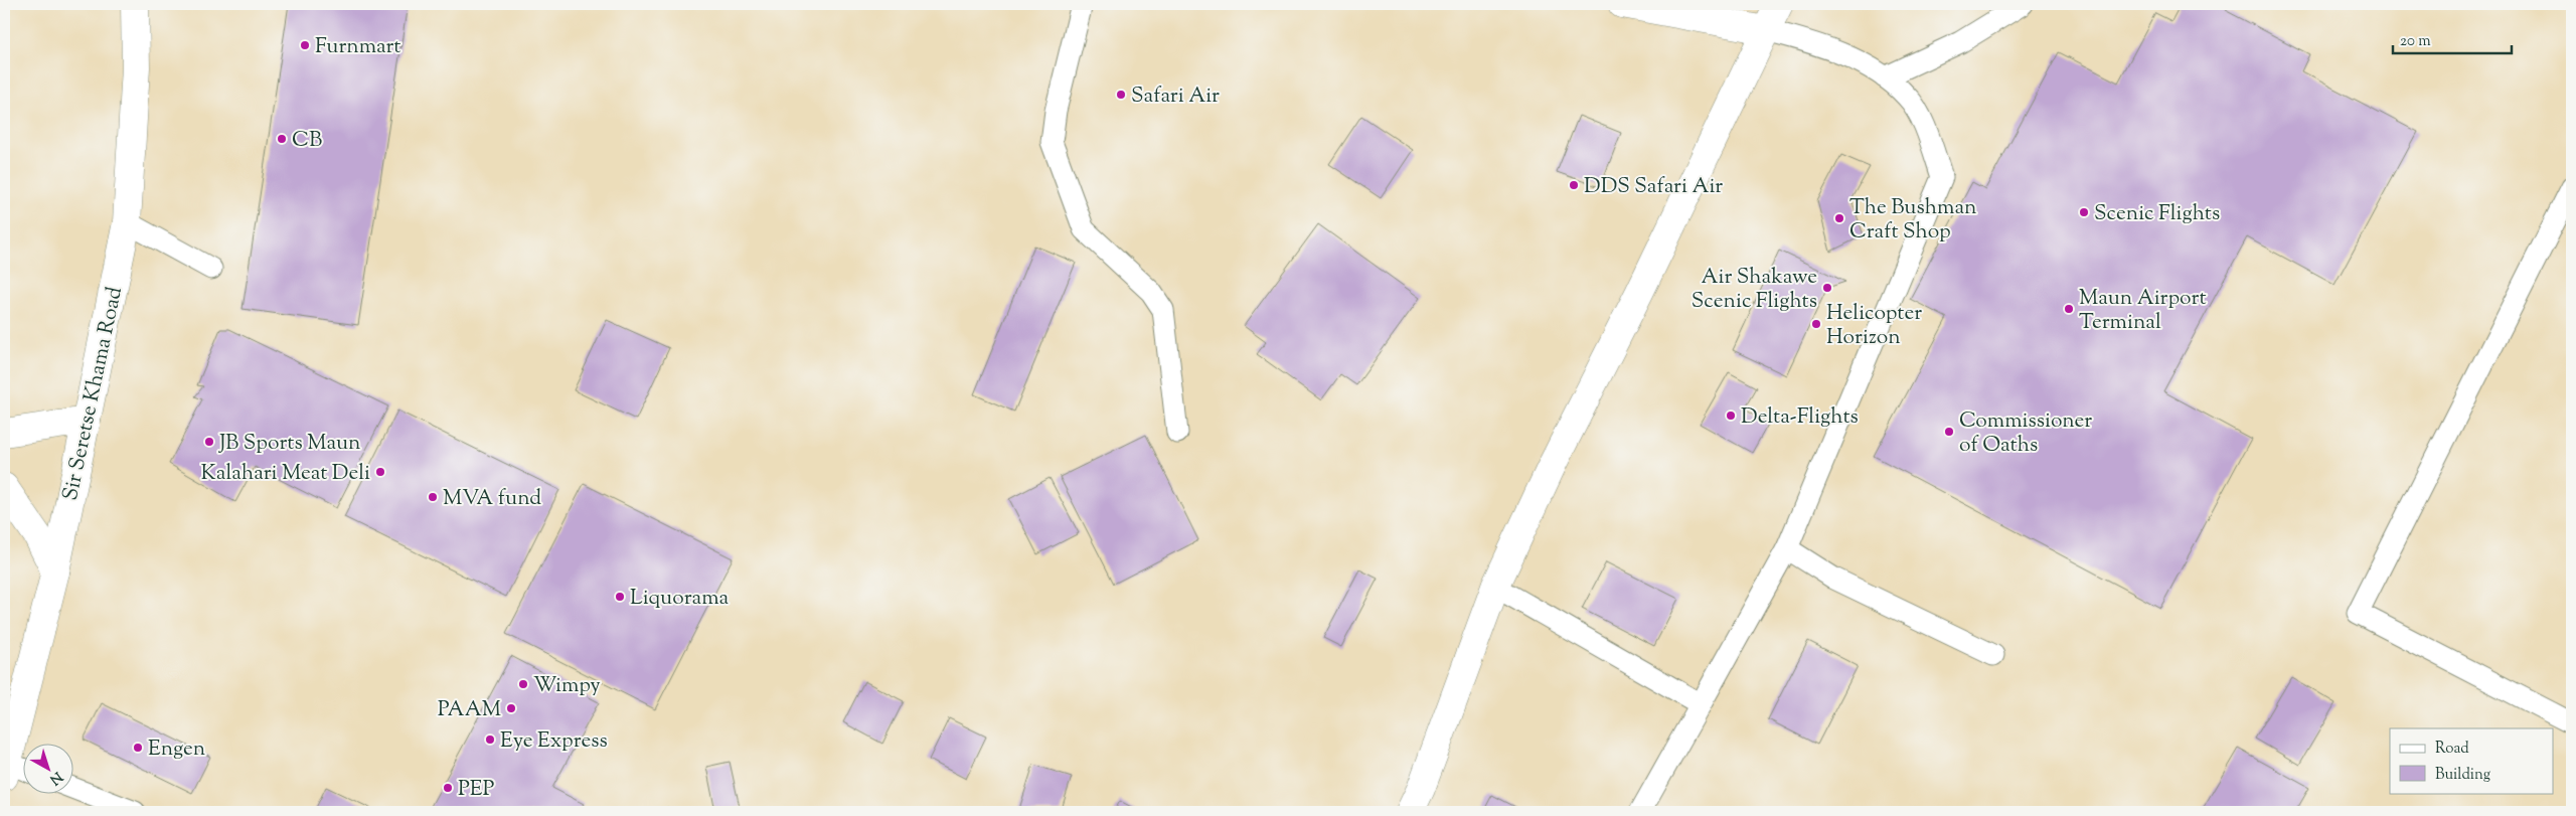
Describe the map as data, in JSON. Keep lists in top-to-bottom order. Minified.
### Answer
{"streets":{"street":["Sir Seretse Khama Road"]},"places":["Furnmart","Safari Air","CB","DDS Safari Air","Scenic Flights","The Bushman Craft Shop","Air Shakawe Scenic Flights","Maun Airport Terminal","Helicopter Horizon","Delta-Flights","Commissioner of Oaths","JB Sports Maun","Kalahari Meat Deli","MVA fund","Liquorama","Wimpy","PAAM","Eye Express","Engen","PEP"],"legend":["Road","Building"],"scale_bar":"20 m","north":"bottom right"}
